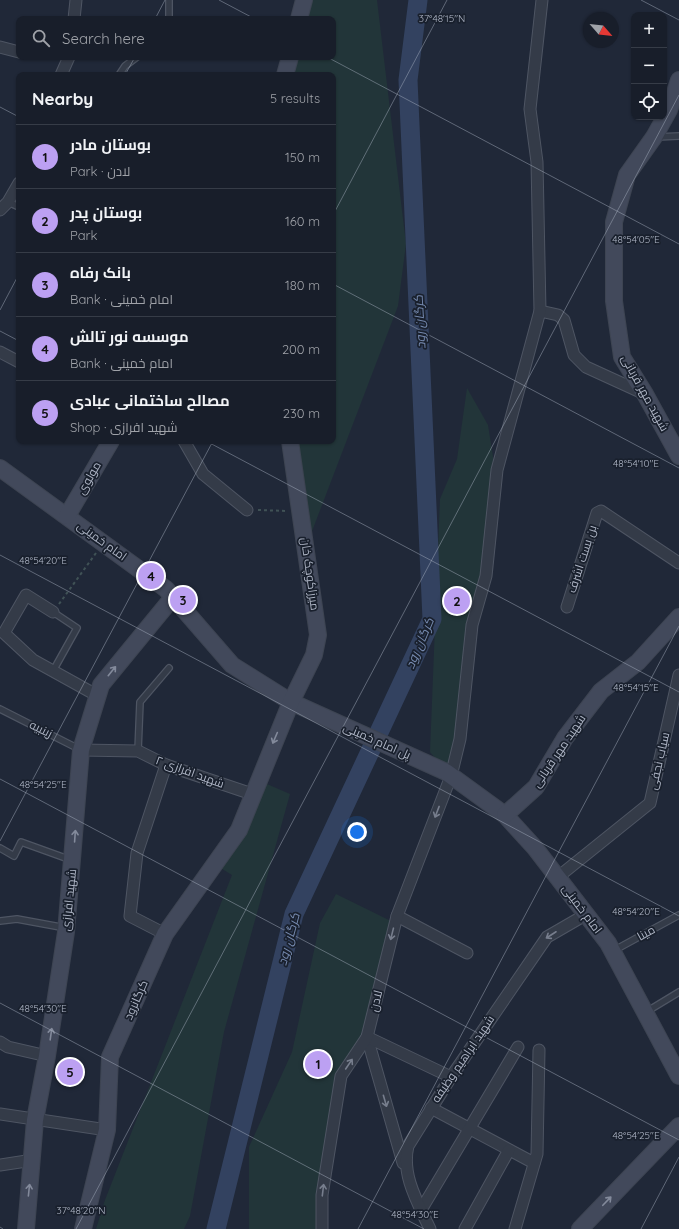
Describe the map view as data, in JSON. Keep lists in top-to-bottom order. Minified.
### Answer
{"streets":{"street":["شهید مهر قربانی","مولوی","امام خمینی","بن بست اشرف","میرزاکوچک خان","پل امام خمینی","سیاب نجفی","شهید افرازی ۲","شهید افرازی","کرگانرود","لادن","شهید ابراهیم وظیفه"],"lane":["زینبیه","مینا"]},"crossings":[["شهید مهر قربانی","امام خمینی"],["مولوی","امام خمینی"],["امام خمینی","میرزاکوچک خان"],["امام خمینی","پل امام خمینی"],["امام خمینی","سیاب نجفی"],["امام خمینی","شهید افرازی"],["امام خمینی","مینا"],["امام خمینی","لادن"],["امام خمینی","شهید ابراهیم وظیفه"],["میرزاکوچک خان","شهید افرازی ۲"],["میرزاکوچک خان","کرگانرود"],["زینبیه","شهید افرازی ۲"],["زینبیه","شهید افرازی"],["پل امام خمینی","لادن"],["شهید افرازی ۲","شهید افرازی"],["شهید افرازی ۲","کرگانرود"]],"one_way":["شهید افرازی","شهید ابراهیم وظیفه"],"water":["کرگان رود"],"north":"bottom right","page":{"map_buttons":["+","−"],"search":"Search here","heading":["Nearby","5 results"],"list":[{"mark":"1","name":"بوستان مادر","note":"Park · لادن","value":"150 m"},{"mark":"2","name":"بوستان پدر","note":"Park","value":"160 m"},{"mark":"3","name":"بانک رفاه","note":"Bank · امام خمینی","value":"180 m"},{"mark":"4","name":"موسسه نور تالش","note":"Bank · امام خمینی","value":"200 m"},{"mark":"5","name":"مصالح ساختمانی عبادی","note":"Shop · شهید افرازی","value":"230 m"}],"pins":["4","3","2","1","5"]},"coordinates":["37°48'15\"N","48°54'05\"E","48°54'10\"E","48°54'20\"E","48°54'15\"E","48°54'25\"E","48°54'30\"E","37°48'20\"N"]}
